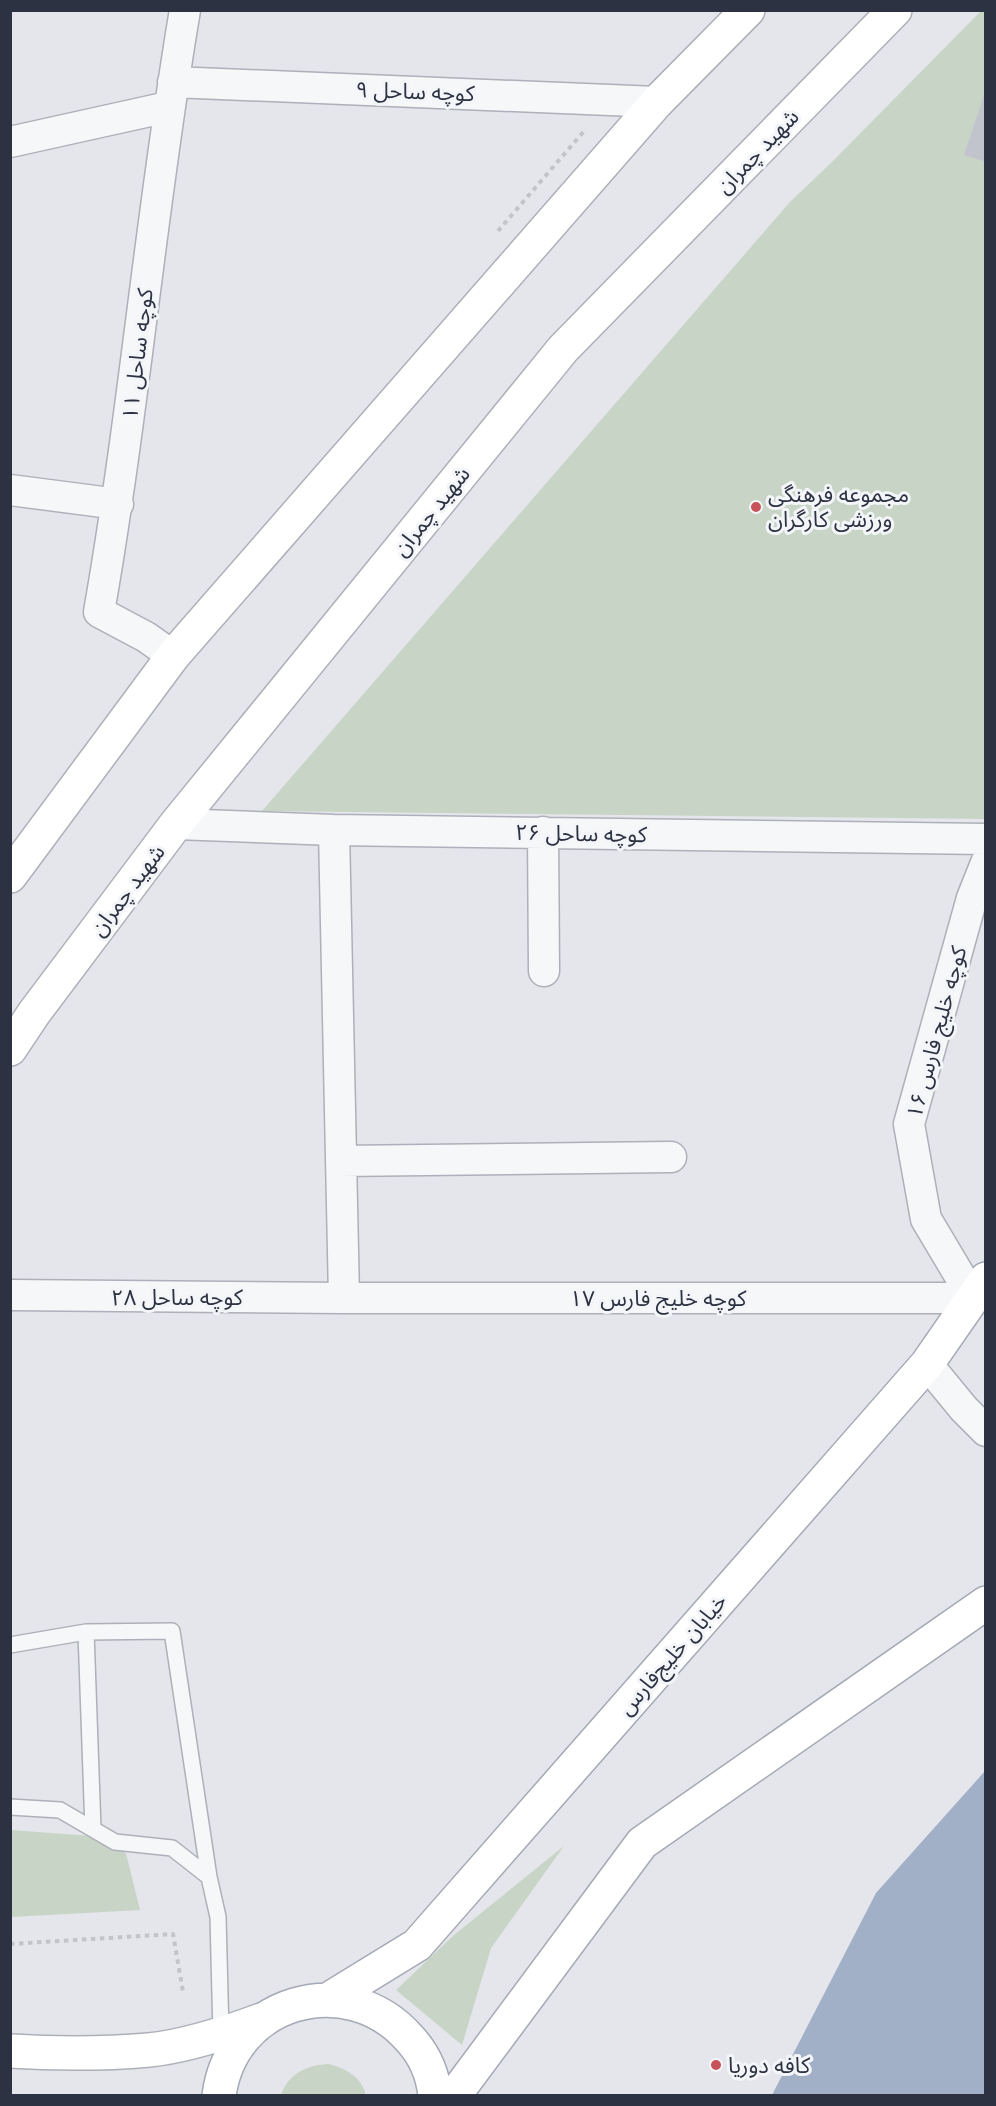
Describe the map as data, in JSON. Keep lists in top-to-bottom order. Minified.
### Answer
{"streets":{"street":["کوچه ساحل ۹","شهید چمران","کوچه ساحل ۱۱","کوچه ساحل ۲۶","کوچه خلیج فارس ۱۶","کوچه ساحل ۲۸","کوچه خلیج فارس ۱۷","خیابان خلیج‌فارس"]},"crossings":[["کوچه ساحل ۹","کوچه ساحل ۱۱"],["شهید چمران","کوچه ساحل ۲۶"],["کوچه خلیج فارس ۱۶","کوچه خلیج فارس ۱۷"],["کوچه خلیج فارس ۱۶","خیابان خلیج‌فارس"],["کوچه ساحل ۲۸","کوچه خلیج فارس ۱۷"],["کوچه خلیج فارس ۱۷","خیابان خلیج‌فارس"]],"places":["مجموعه فرهنگی ورزشی کارگران","کافه دوریا"]}
